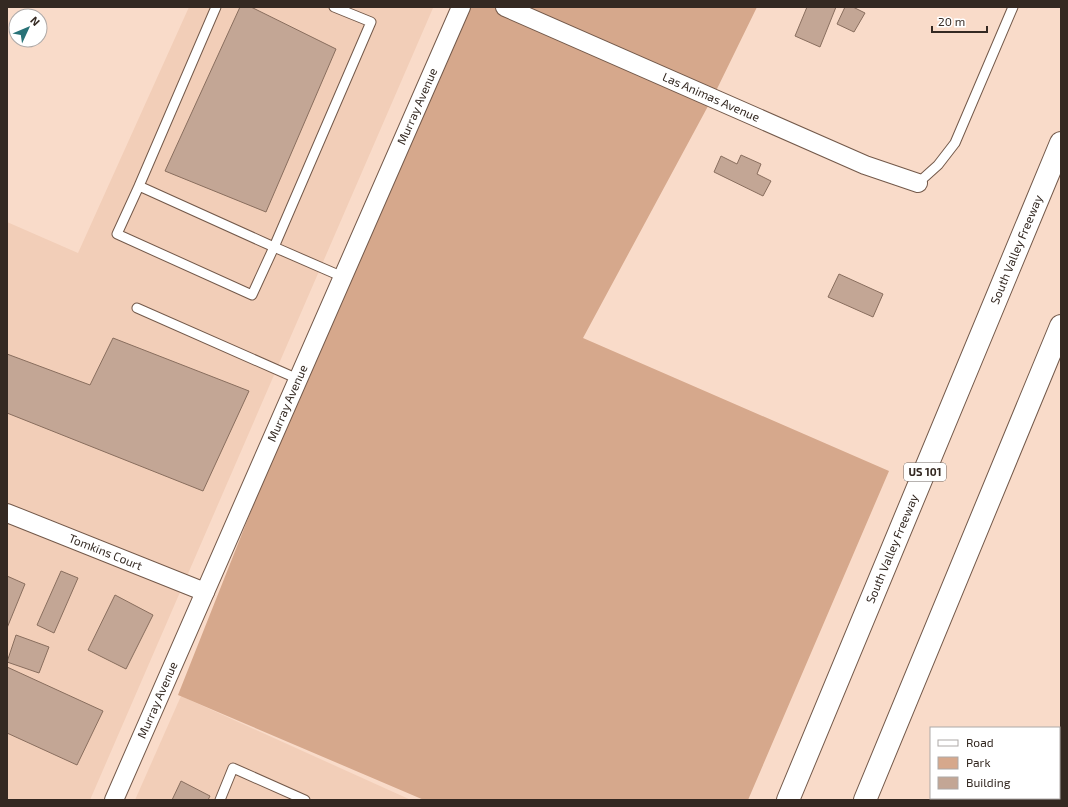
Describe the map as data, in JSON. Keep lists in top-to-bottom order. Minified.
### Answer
{"streets":{"highway":["South Valley Freeway","US 101"],"street":["Las Animas Avenue","Murray Avenue","Tomkins Court"]},"crossings":[["Murray Avenue","Tomkins Court"]],"legend":["Road","Park","Building"],"scale_bar":"20 m","north":"top right"}
